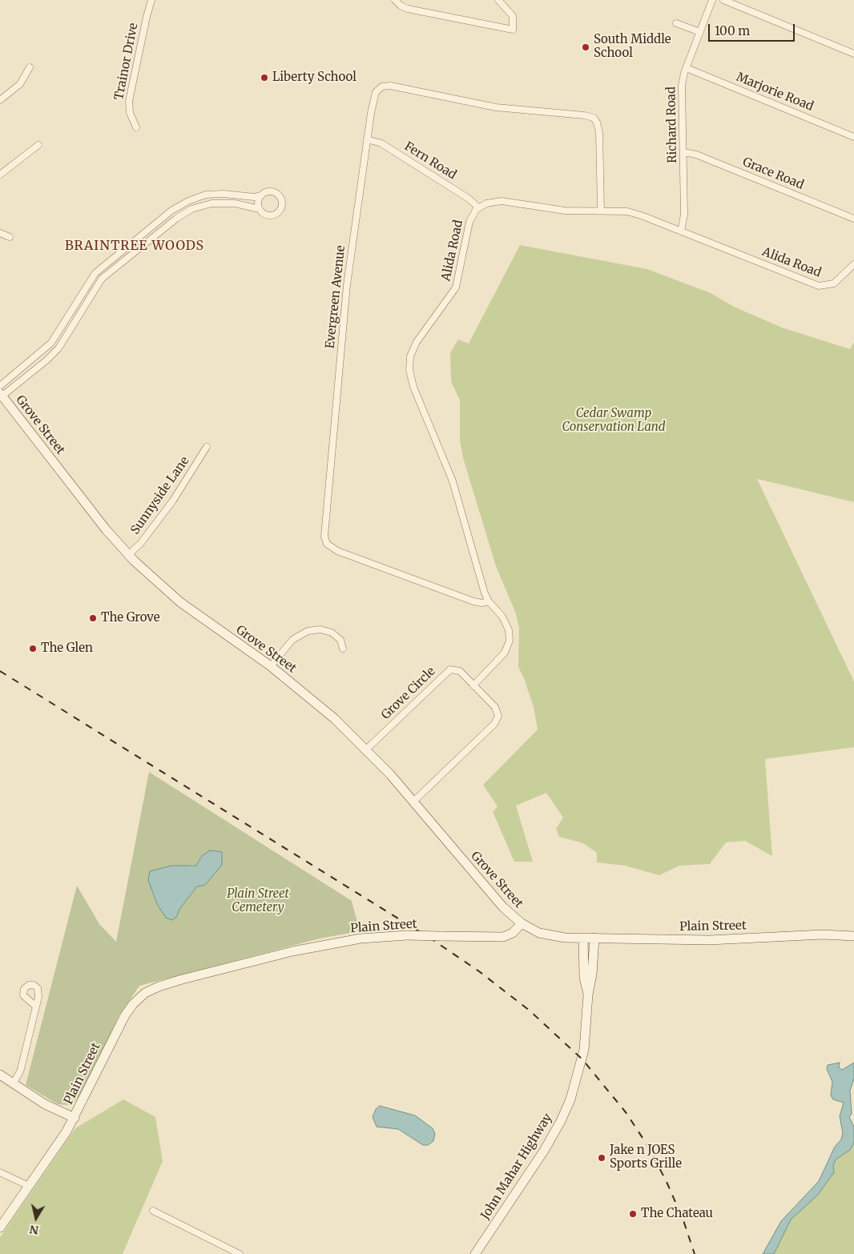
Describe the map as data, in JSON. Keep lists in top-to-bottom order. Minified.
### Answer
{"streets":{"street":["Trainor Drive","Marjorie Road","Richard Road","Fern Road","Grace Road","Alida Road","Evergreen Avenue","Grove Street","Sunnyside Lane","Grove Circle","Plain Street","John Mahar Highway"]},"crossings":[["Marjorie Road","Richard Road"],["Richard Road","Grace Road"],["Richard Road","Alida Road"],["Fern Road","Alida Road"],["Fern Road","Evergreen Avenue"],["Alida Road","Evergreen Avenue"],["Grove Street","Sunnyside Lane"],["Grove Street","Grove Circle"],["Grove Street","Plain Street"],["Plain Street","John Mahar Highway"]],"districts":["BRAINTREE WOODS"],"parks":["Cedar Swamp Conservation Land","Plain Street Cemetery"],"places":["South Middle School","Liberty School","The Grove","The Glen","Jake n JOES Sports Grille","The Chateau"],"scale_bar":"100 m","north":"bottom"}
